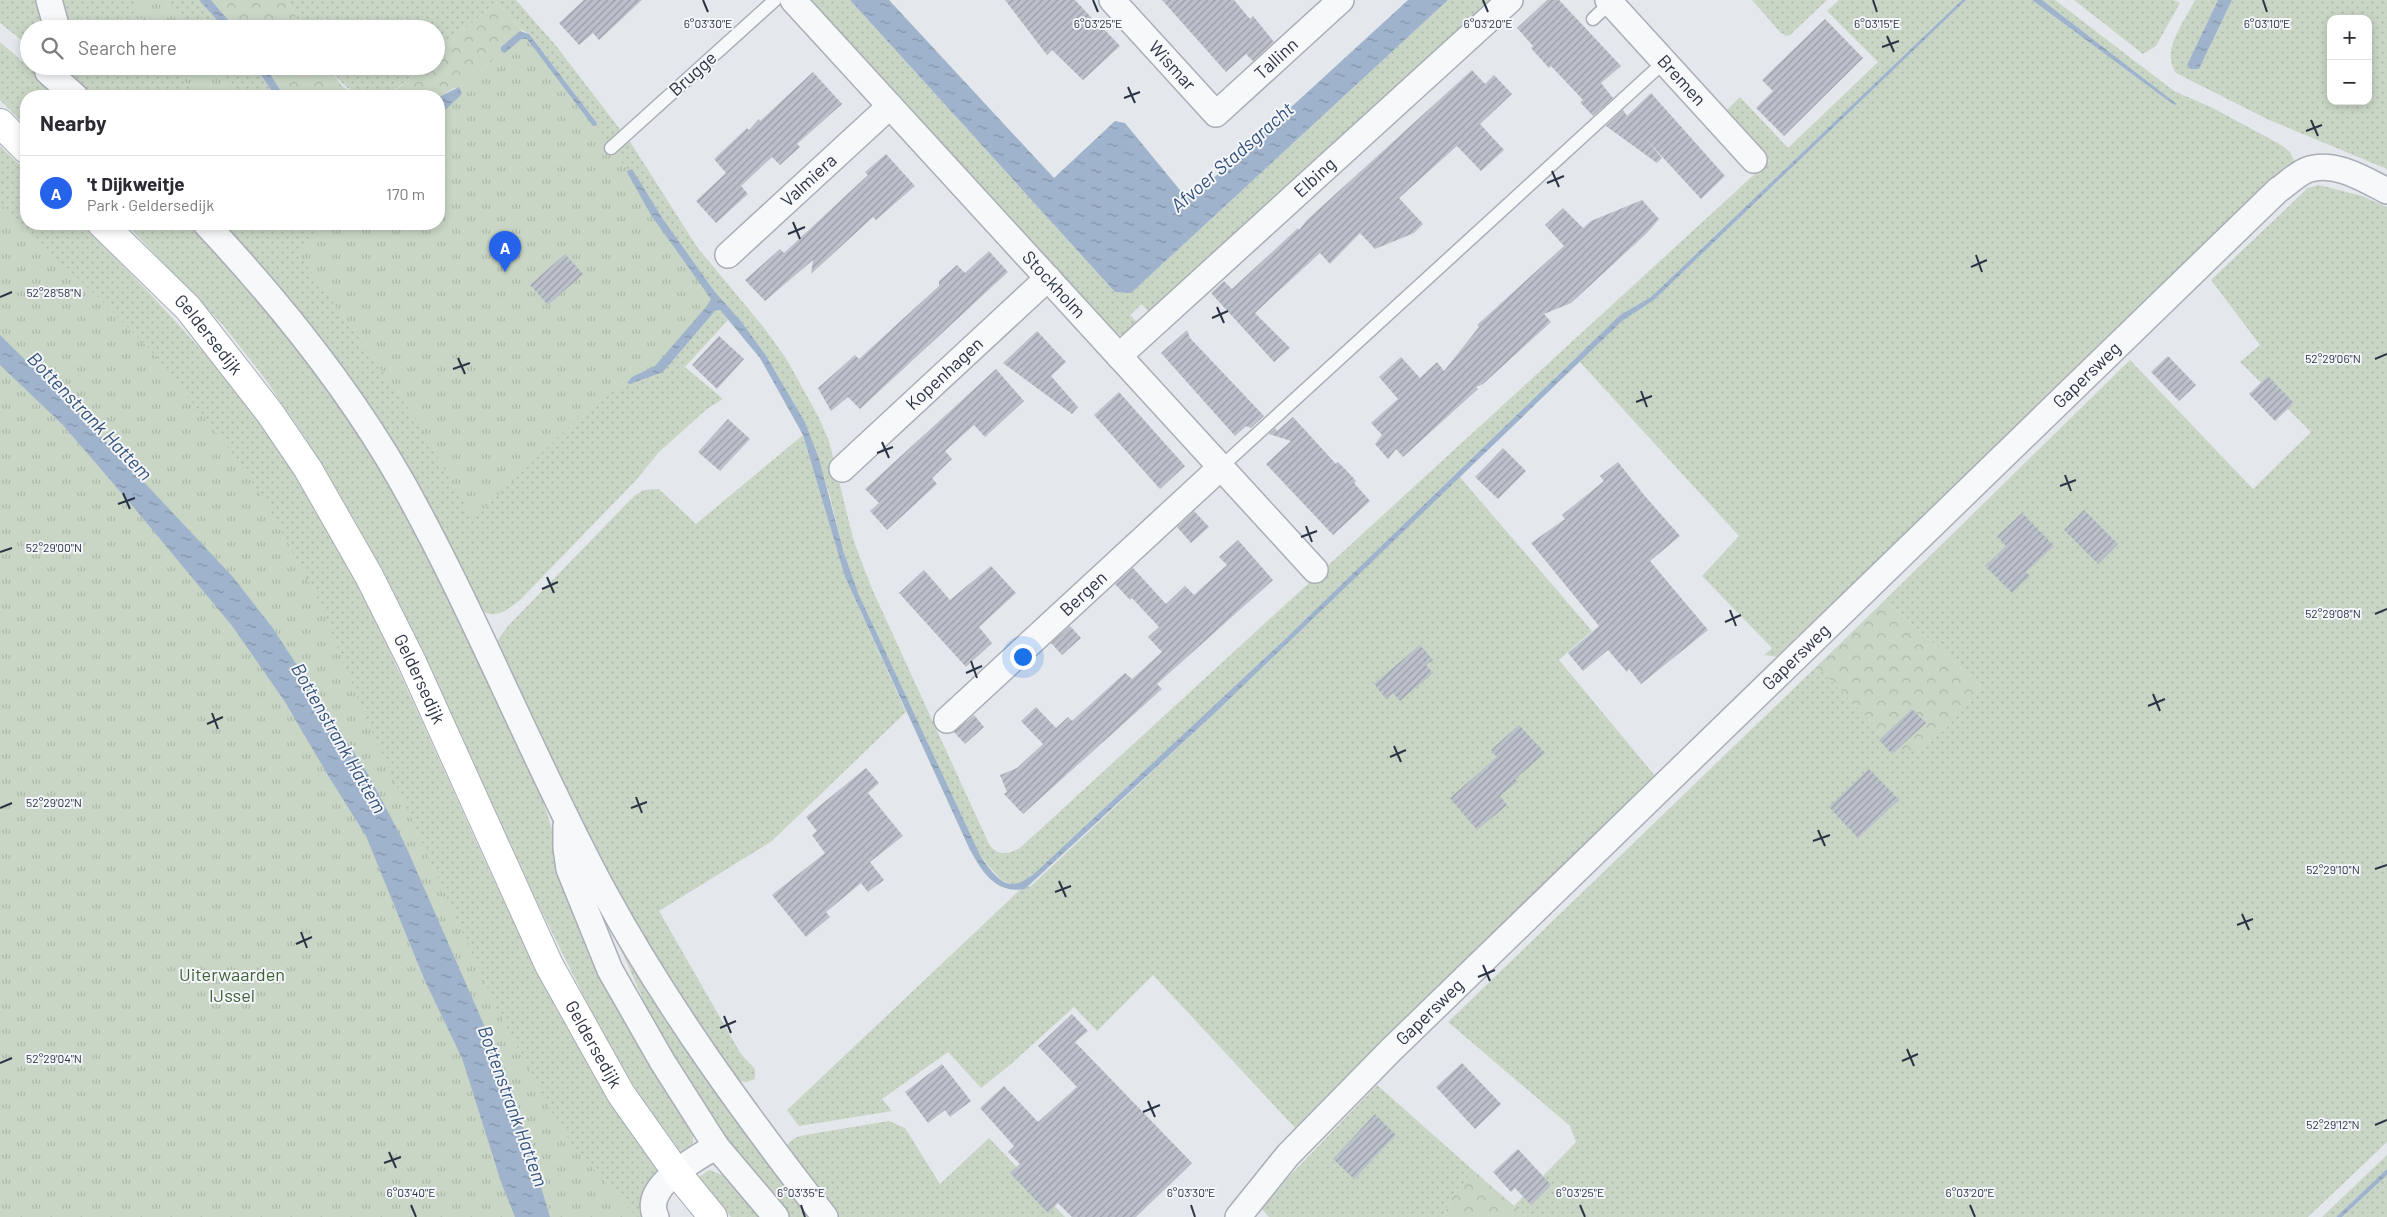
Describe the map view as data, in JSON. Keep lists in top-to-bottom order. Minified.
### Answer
{"streets":{"main road":["Geldersedijk"],"street":["Tallinn","Wismar","Bremen","Elbing","Valmiera","Stockholm","Kopenhagen","Gapersweg","Bergen"],"lane":["Brugge"]},"crossings":[["Tallinn","Wismar"],["Elbing","Stockholm"],["Valmiera","Stockholm"],["Stockholm","Kopenhagen"],["Stockholm","Bergen"]],"water":["Afvoer Stadsgracht","Bottenstrank Hattem"],"parks":["Uiterwaarden IJssel"],"page":{"map_buttons":["+","−"],"search":"Search here","heading":"Nearby","list":[{"mark":"A","name":"'t Dijkweitje","note":"Park · Geldersedijk","value":"170 m"}],"pins":"A"},"coordinates":["6°03'25\"E","6°03'15\"E","6°03'10\"E","6°03'30\"E","6°03'20\"E","52°28'58\"N","52°29'06\"N","52°29'00\"N","52°29'08\"N","52°29'02\"N","52°29'10\"N","52°29'04\"N","52°29'12\"N","6°03'40\"E","6°03'35\"E"]}
